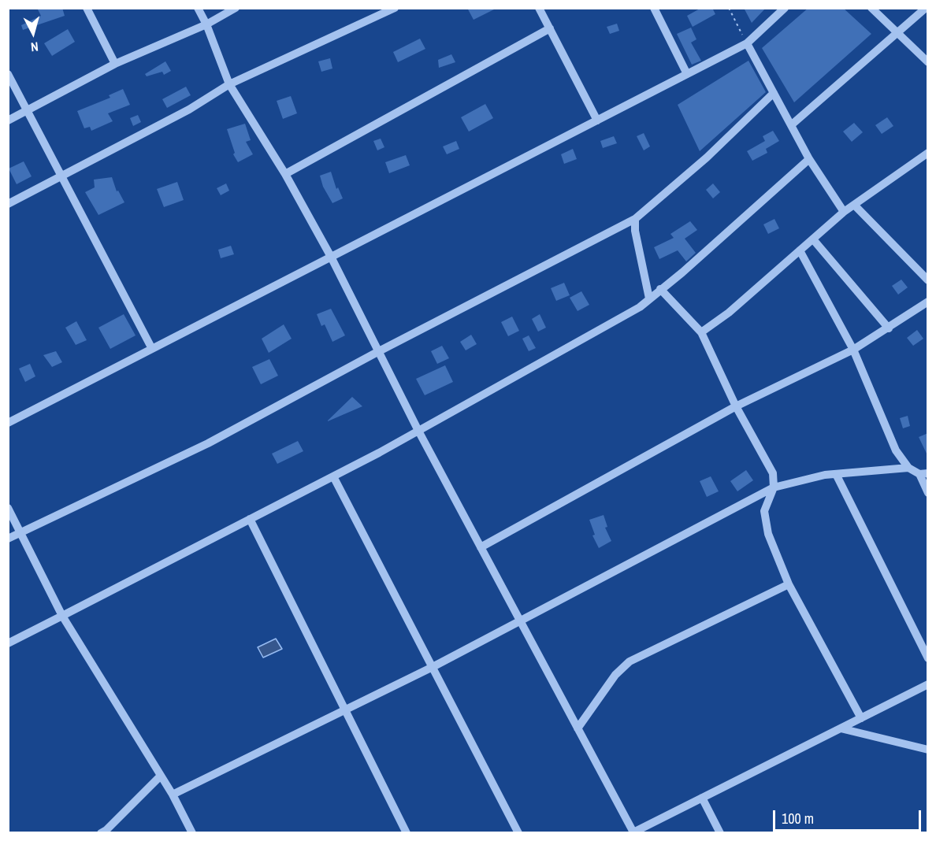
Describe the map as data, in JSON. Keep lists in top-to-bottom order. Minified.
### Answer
{"scale_bar":"100 m","north":"bottom"}
